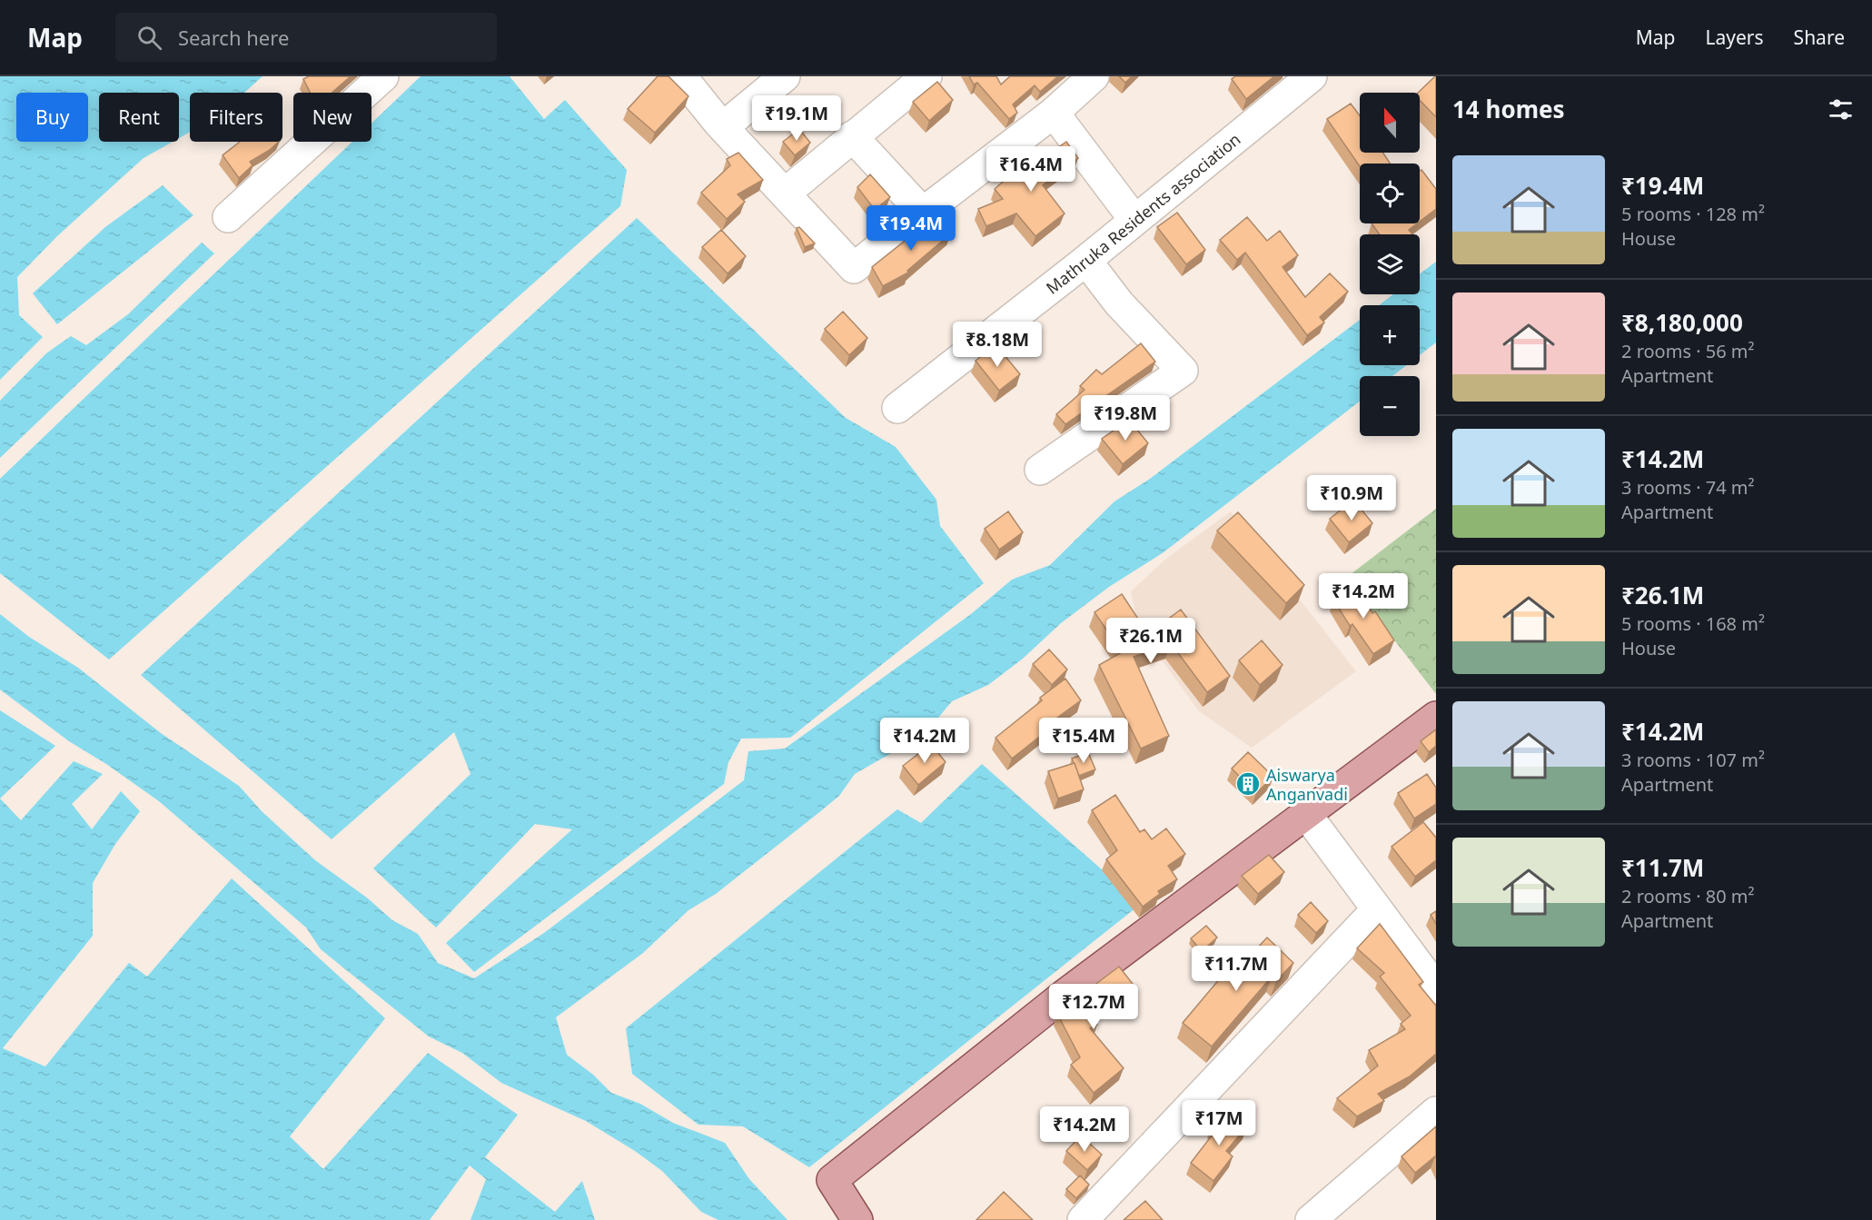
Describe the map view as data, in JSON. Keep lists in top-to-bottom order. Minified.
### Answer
{"streets":{"street":["Mathruka Residents association"]},"places":{"building":["Aiswarya Anganvadi"]},"north":"top","page":{"header":"Map","search":"Search here","nav":["Map","Layers","Share"],"heading":"14 homes","map_buttons":["+","−"],"chip":["Buy","Rent","Filters","New"],"price":["₹19.1M","₹16.4M","₹19.4M","₹8.18M","₹19.8M","₹10.9M","₹14.2M","₹26.1M","₹14.2M","₹15.4M","₹11.7M","₹12.7M","₹17M","₹14.2M"],"list":[{"name":"₹19.4M","note":"5 rooms · 128 m² · House"},{"name":"₹8,180,000","note":"2 rooms · 56 m² · Apartment"},{"name":"₹14.2M","note":"3 rooms · 74 m² · Apartment"},{"name":"₹26.1M","note":"5 rooms · 168 m² · House"},{"name":"₹14.2M","note":"3 rooms · 107 m² · Apartment"},{"name":"₹11.7M","note":"2 rooms · 80 m² · Apartment"}]}}
